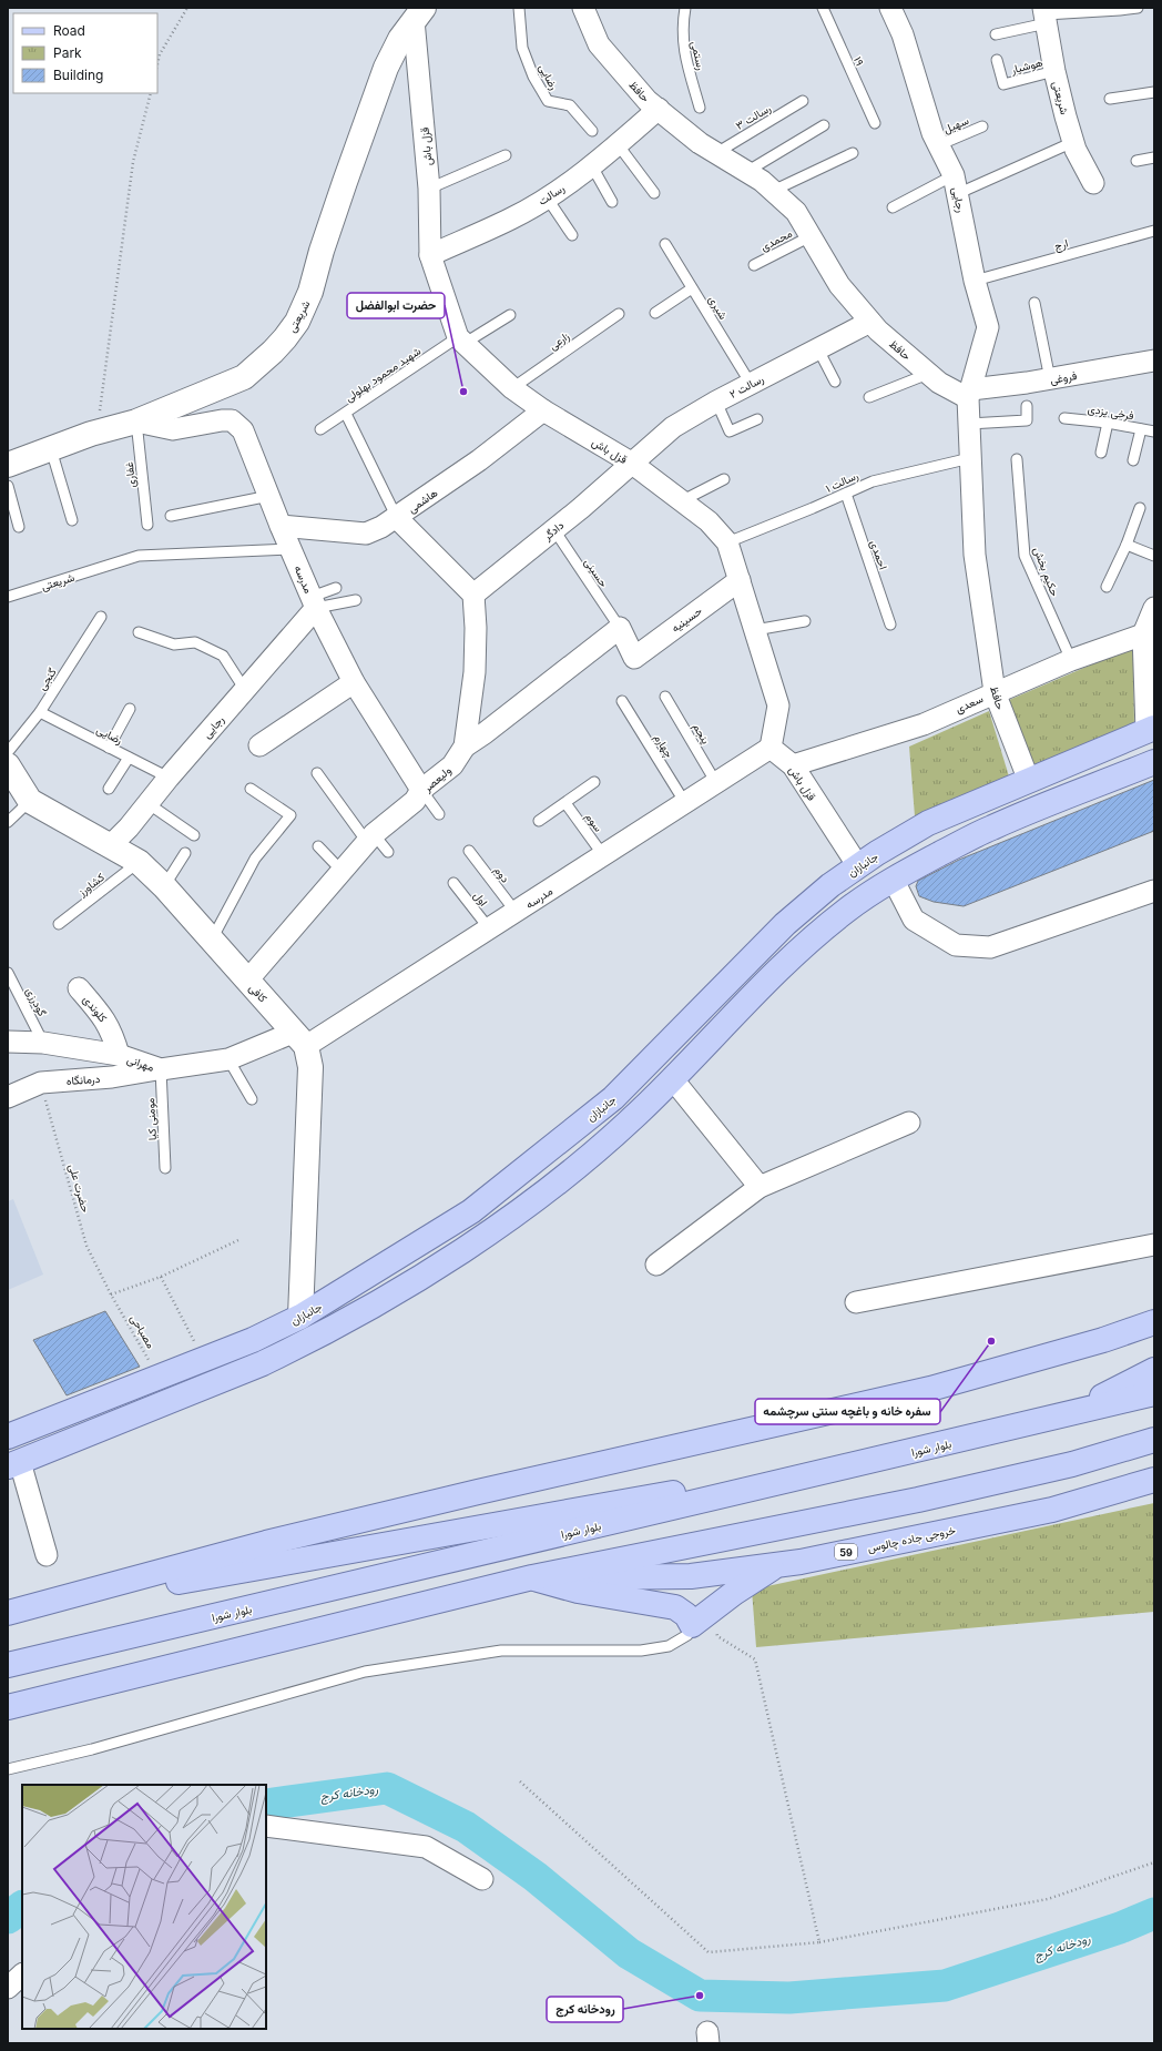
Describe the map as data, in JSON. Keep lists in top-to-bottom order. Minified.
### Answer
{"streets":{"main road":["جانبازان","بلوار شورا","خروجی جاده چالوس","59"],"street":["حافظ","شریعتی","قزل باش","رسالت","رجایی","فروغی","رسالت ۲","هاشمی","دادگر","مدرسه","حسینیه","سعدی","ولیعصر","کافی","کلوندی","مهرانی","درمانگاه"],"lane":["رستمی","۱۹","هوشیار","رضایی","رسالت ۳","سهیل","محمدی","ارج","شیری","زارعی","شهید محمود بهلولی","فرخی یزدی","غفاری","رسالت ۱","احمدی","حکیم بخش","حسینی","گنجی","پنجم","چهارم","سوم","دوم","کشاورز","اول","گودرزی","مومنی کیا"],"path":["حضرت علی","مصباحی"]},"crossings":[["هوشیار","شریعتی"],["رضایی","رجایی"],["رضایی","گنجی"],["حافظ","رسالت ۳"],["حافظ","رسالت"],["حافظ","رجایی"],["حافظ","محمدی"],["حافظ","فروغی"],["حافظ","رسالت ۲"],["حافظ","رسالت ۱"],["حافظ","سعدی"],["حافظ","جانبازان"],["شریعتی","قزل باش"],["شریعتی","غفاری"],["شریعتی","مدرسه"],["سهیل","رجایی"],["قزل باش","رسالت"],["قزل باش","زارعی"],["قزل باش","شهید محمود بهلولی"],["قزل باش","رسالت ۲"],["قزل باش","رسالت ۱"],["قزل باش","هاشمی"],["قزل باش","دادگر"],["قزل باش","مدرسه"],["قزل باش","حسینیه"],["قزل باش","سعدی"],["قزل باش","جانبازان"],["رجایی","ارج"],["رجایی","فروغی"],["رجایی","مدرسه"],["رجایی","کافی"],["شیری","رسالت ۲"],["رسالت ۲","دادگر"],["غفاری","مدرسه"],["رسالت ۱","احمدی"],["هاشمی","مدرسه"],["دادگر","حسینی"],["دادگر","ولیعصر"],["حکیم بخش","سعدی"],["حسینی","حسینیه"],["مدرسه","پنجم"],["مدرسه","چهارم"],["مدرسه","ولیعصر"],["مدرسه","سوم"],["مدرسه","دوم"],["مدرسه","اول"],["مدرسه","کافی"],["مدرسه","مهرانی"],["ولیعصر","کافی"],["جانبازان","مصباحی"],["کشاورز","کافی"],["کافی","مهرانی"],["گودرزی","مهرانی"],["کلوندی","مهرانی"],["مهرانی","درمانگاه"],["مهرانی","مومنی کیا"],["درمانگاه","مومنی کیا"],["درمانگاه","حضرت علی"],["حضرت علی","مصباحی"]],"water":["رودخانه کرج"],"places":["حضرت ابوالفضل","سفره خانه و باغچه سنتی سرچشمه","رودخانه کرج"],"legend":["Road","Park","Building"]}
